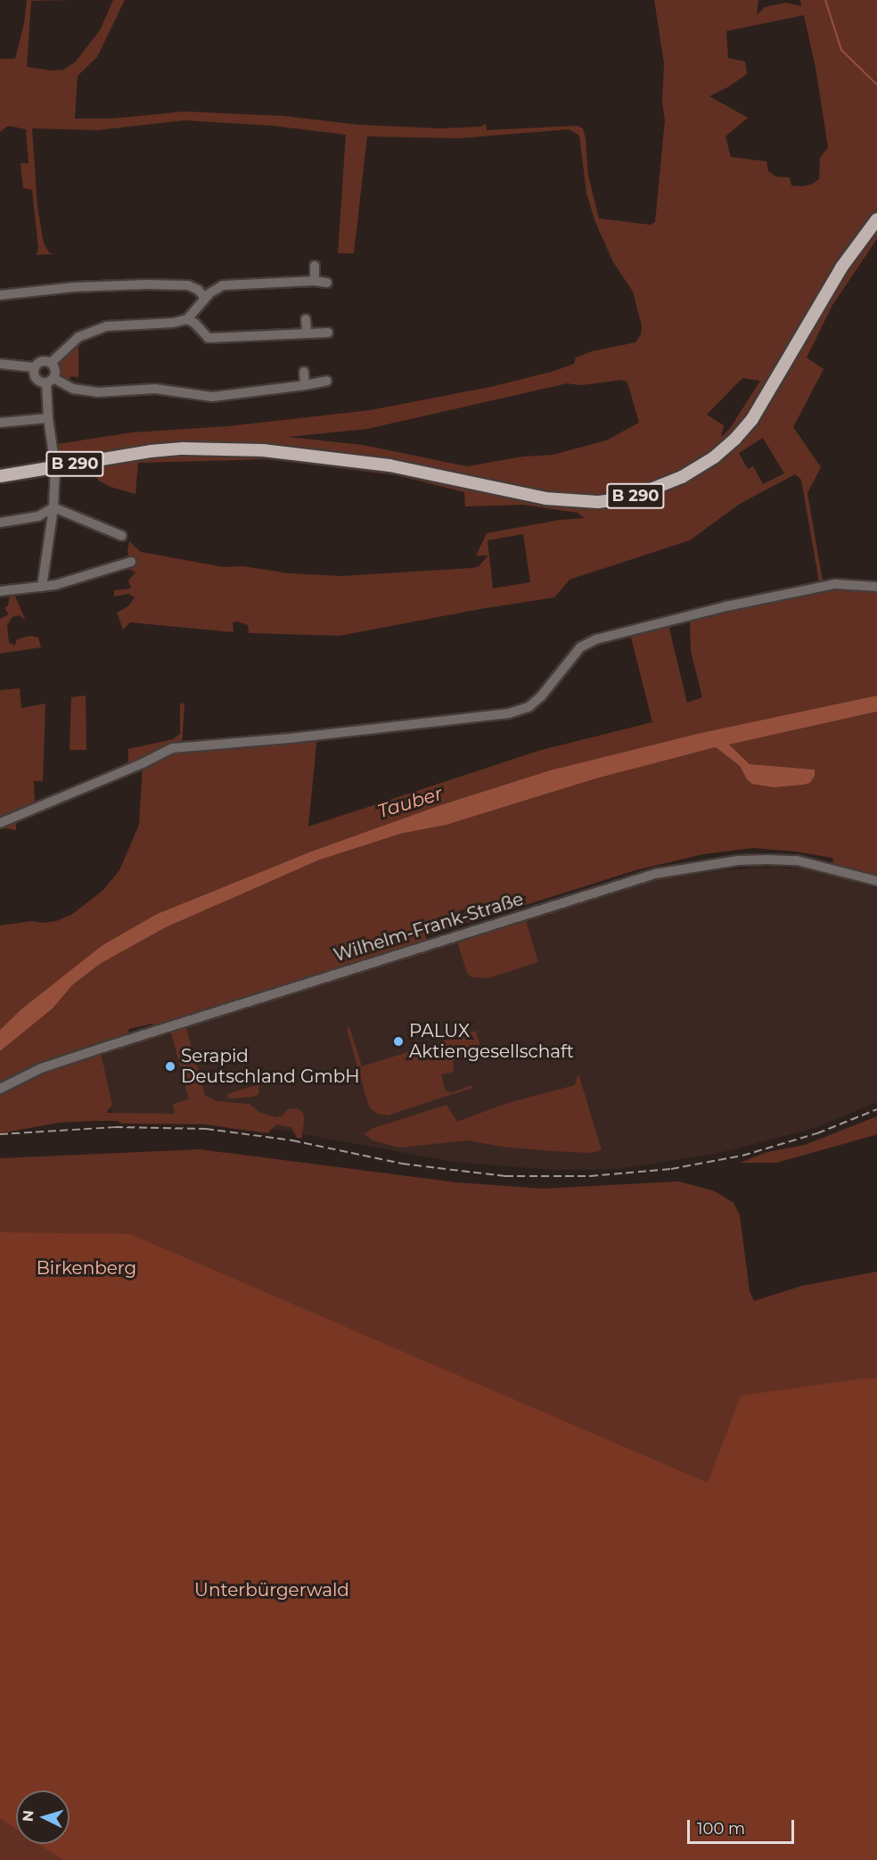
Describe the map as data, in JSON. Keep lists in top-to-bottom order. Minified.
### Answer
{"streets":{"main road":["B 290"],"street":["Wilhelm-Frank-Straße"]},"water":["Tauber"],"parks":["Birkenberg","Unterbürgerwald"],"places":["PALUX Aktiengesellschaft","Serapid Deutschland GmbH"],"scale_bar":"100 m","north":"left"}
